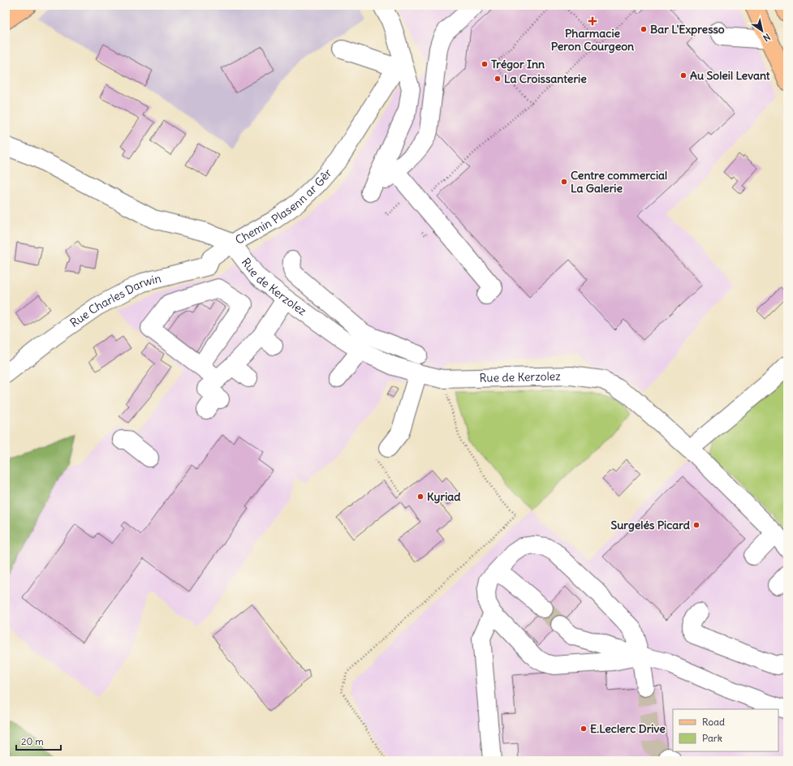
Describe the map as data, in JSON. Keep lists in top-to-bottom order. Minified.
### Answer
{"streets":{"street":["Chemin Plasenn ar Gêr","Rue de Kerzolez","Rue Charles Darwin"]},"crossings":[["Chemin Plasenn ar Gêr","Rue de Kerzolez"],["Chemin Plasenn ar Gêr","Rue Charles Darwin"],["Rue de Kerzolez","Rue Charles Darwin"]],"places":{"health":["Pharmacie Peron Courgeon"],"other":["Bar L'Expresso","Trégor Inn","Au Soleil Levant","La Croissanterie","Centre commercial La Galerie","Kyriad","Surgelés Picard","E.Leclerc Drive"]},"legend":["Road","Park"],"scale_bar":"20 m","north":"bottom right"}
